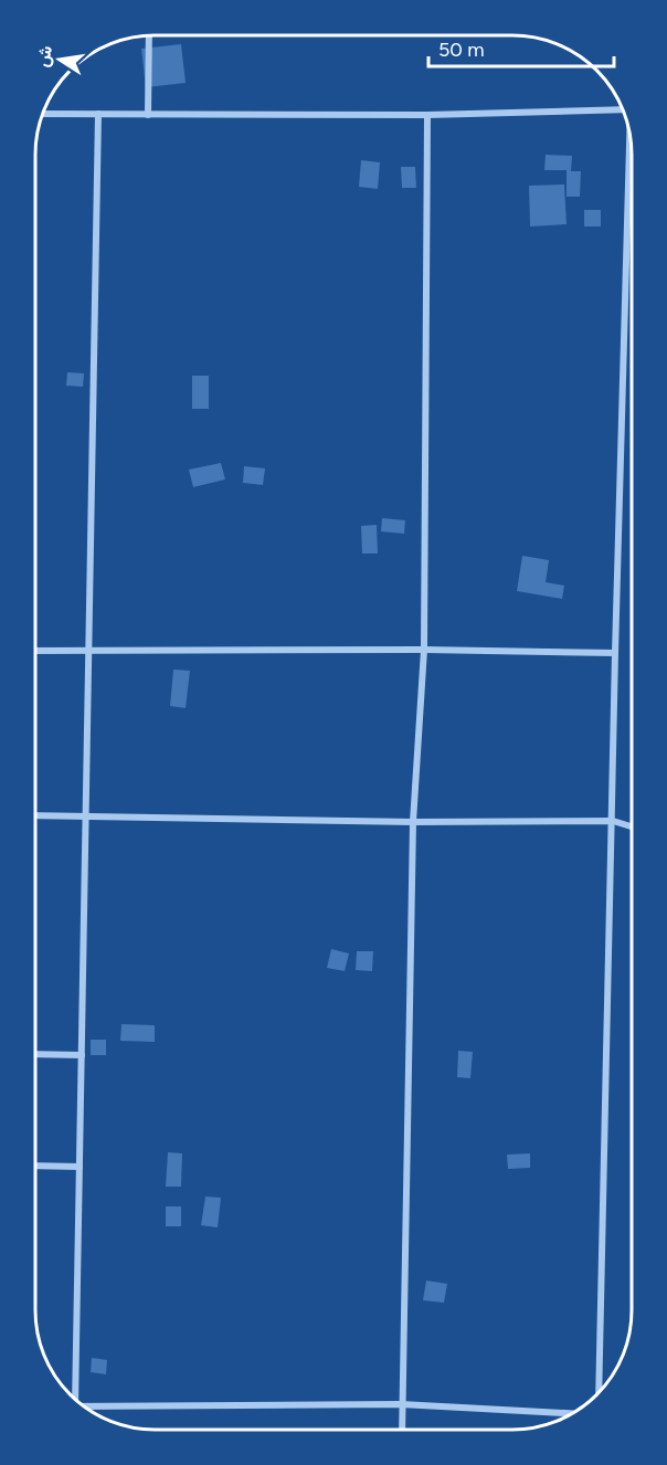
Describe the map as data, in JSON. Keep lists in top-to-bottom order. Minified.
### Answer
{"scale_bar":"50 m","north":"left"}
